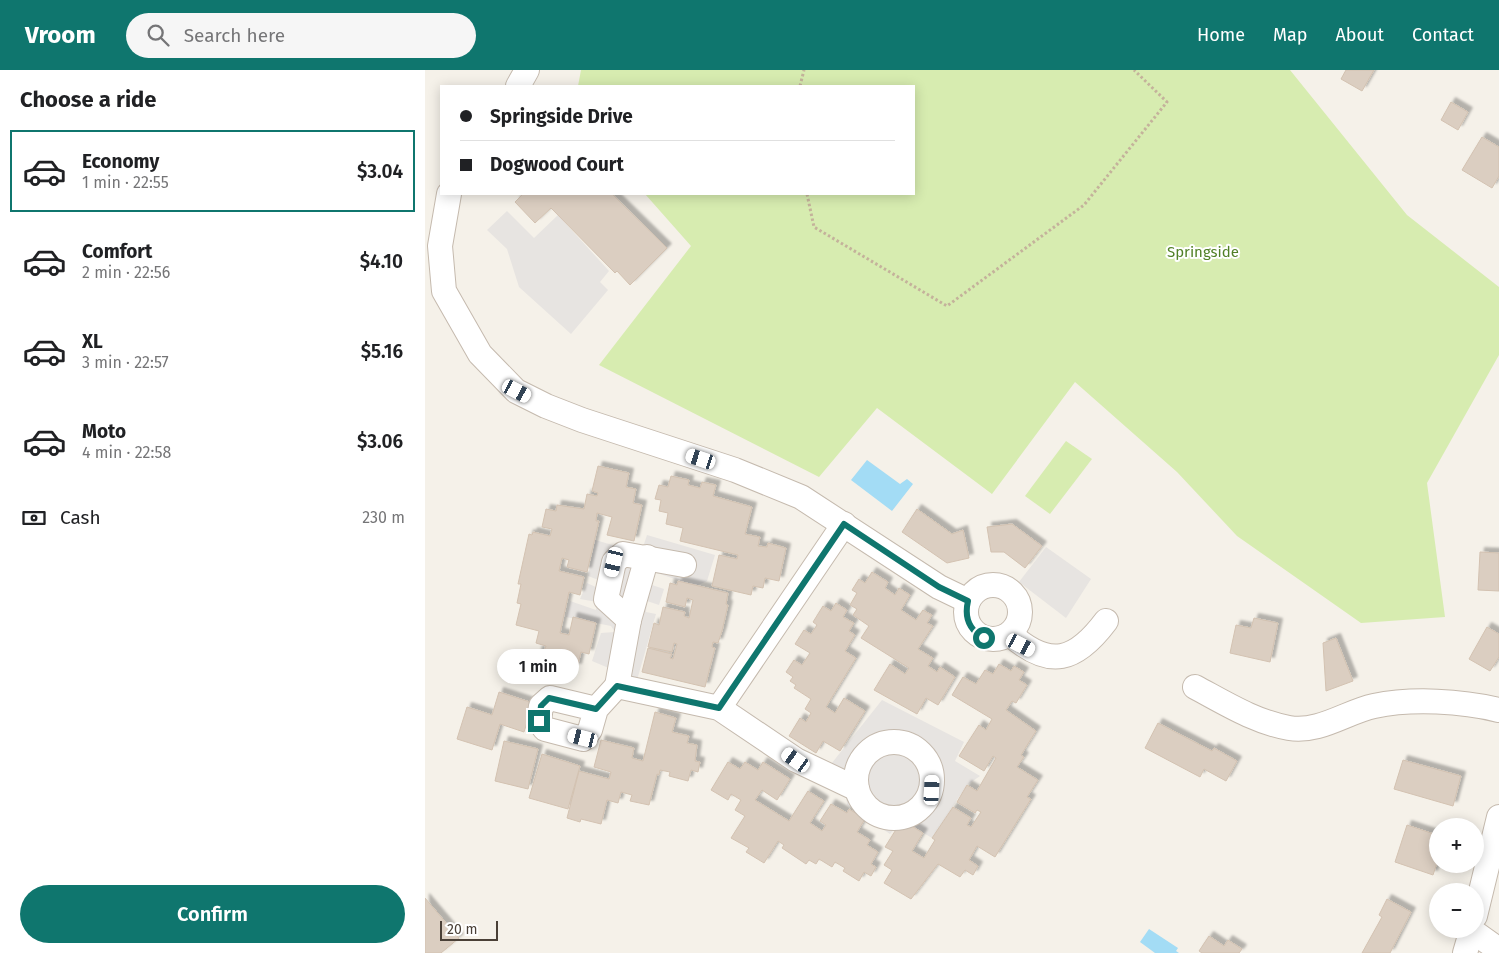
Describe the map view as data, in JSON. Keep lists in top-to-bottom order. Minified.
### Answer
{"parks":["Springside"],"scale_bar":"20 m","page":{"header":"Vroom","search":"Search here","nav":["Home","Map","About","Contact"],"heading":"Choose a ride","banner":["Springside Drive","Dogwood Court"],"list":[{"name":"Economy","note":"1 min · 22:55","value":"$3.04"},{"name":"Comfort","note":"2 min · 22:56","value":"$4.10"},{"name":"XL","note":"3 min · 22:57","value":"$5.16"},{"name":"Moto","note":"4 min · 22:58","value":"$3.06"}],"pay":["Cash","230 m"],"bubble":"1 min","map_buttons":["+","−"],"buttons":"Confirm","scale":"20 m"}}
